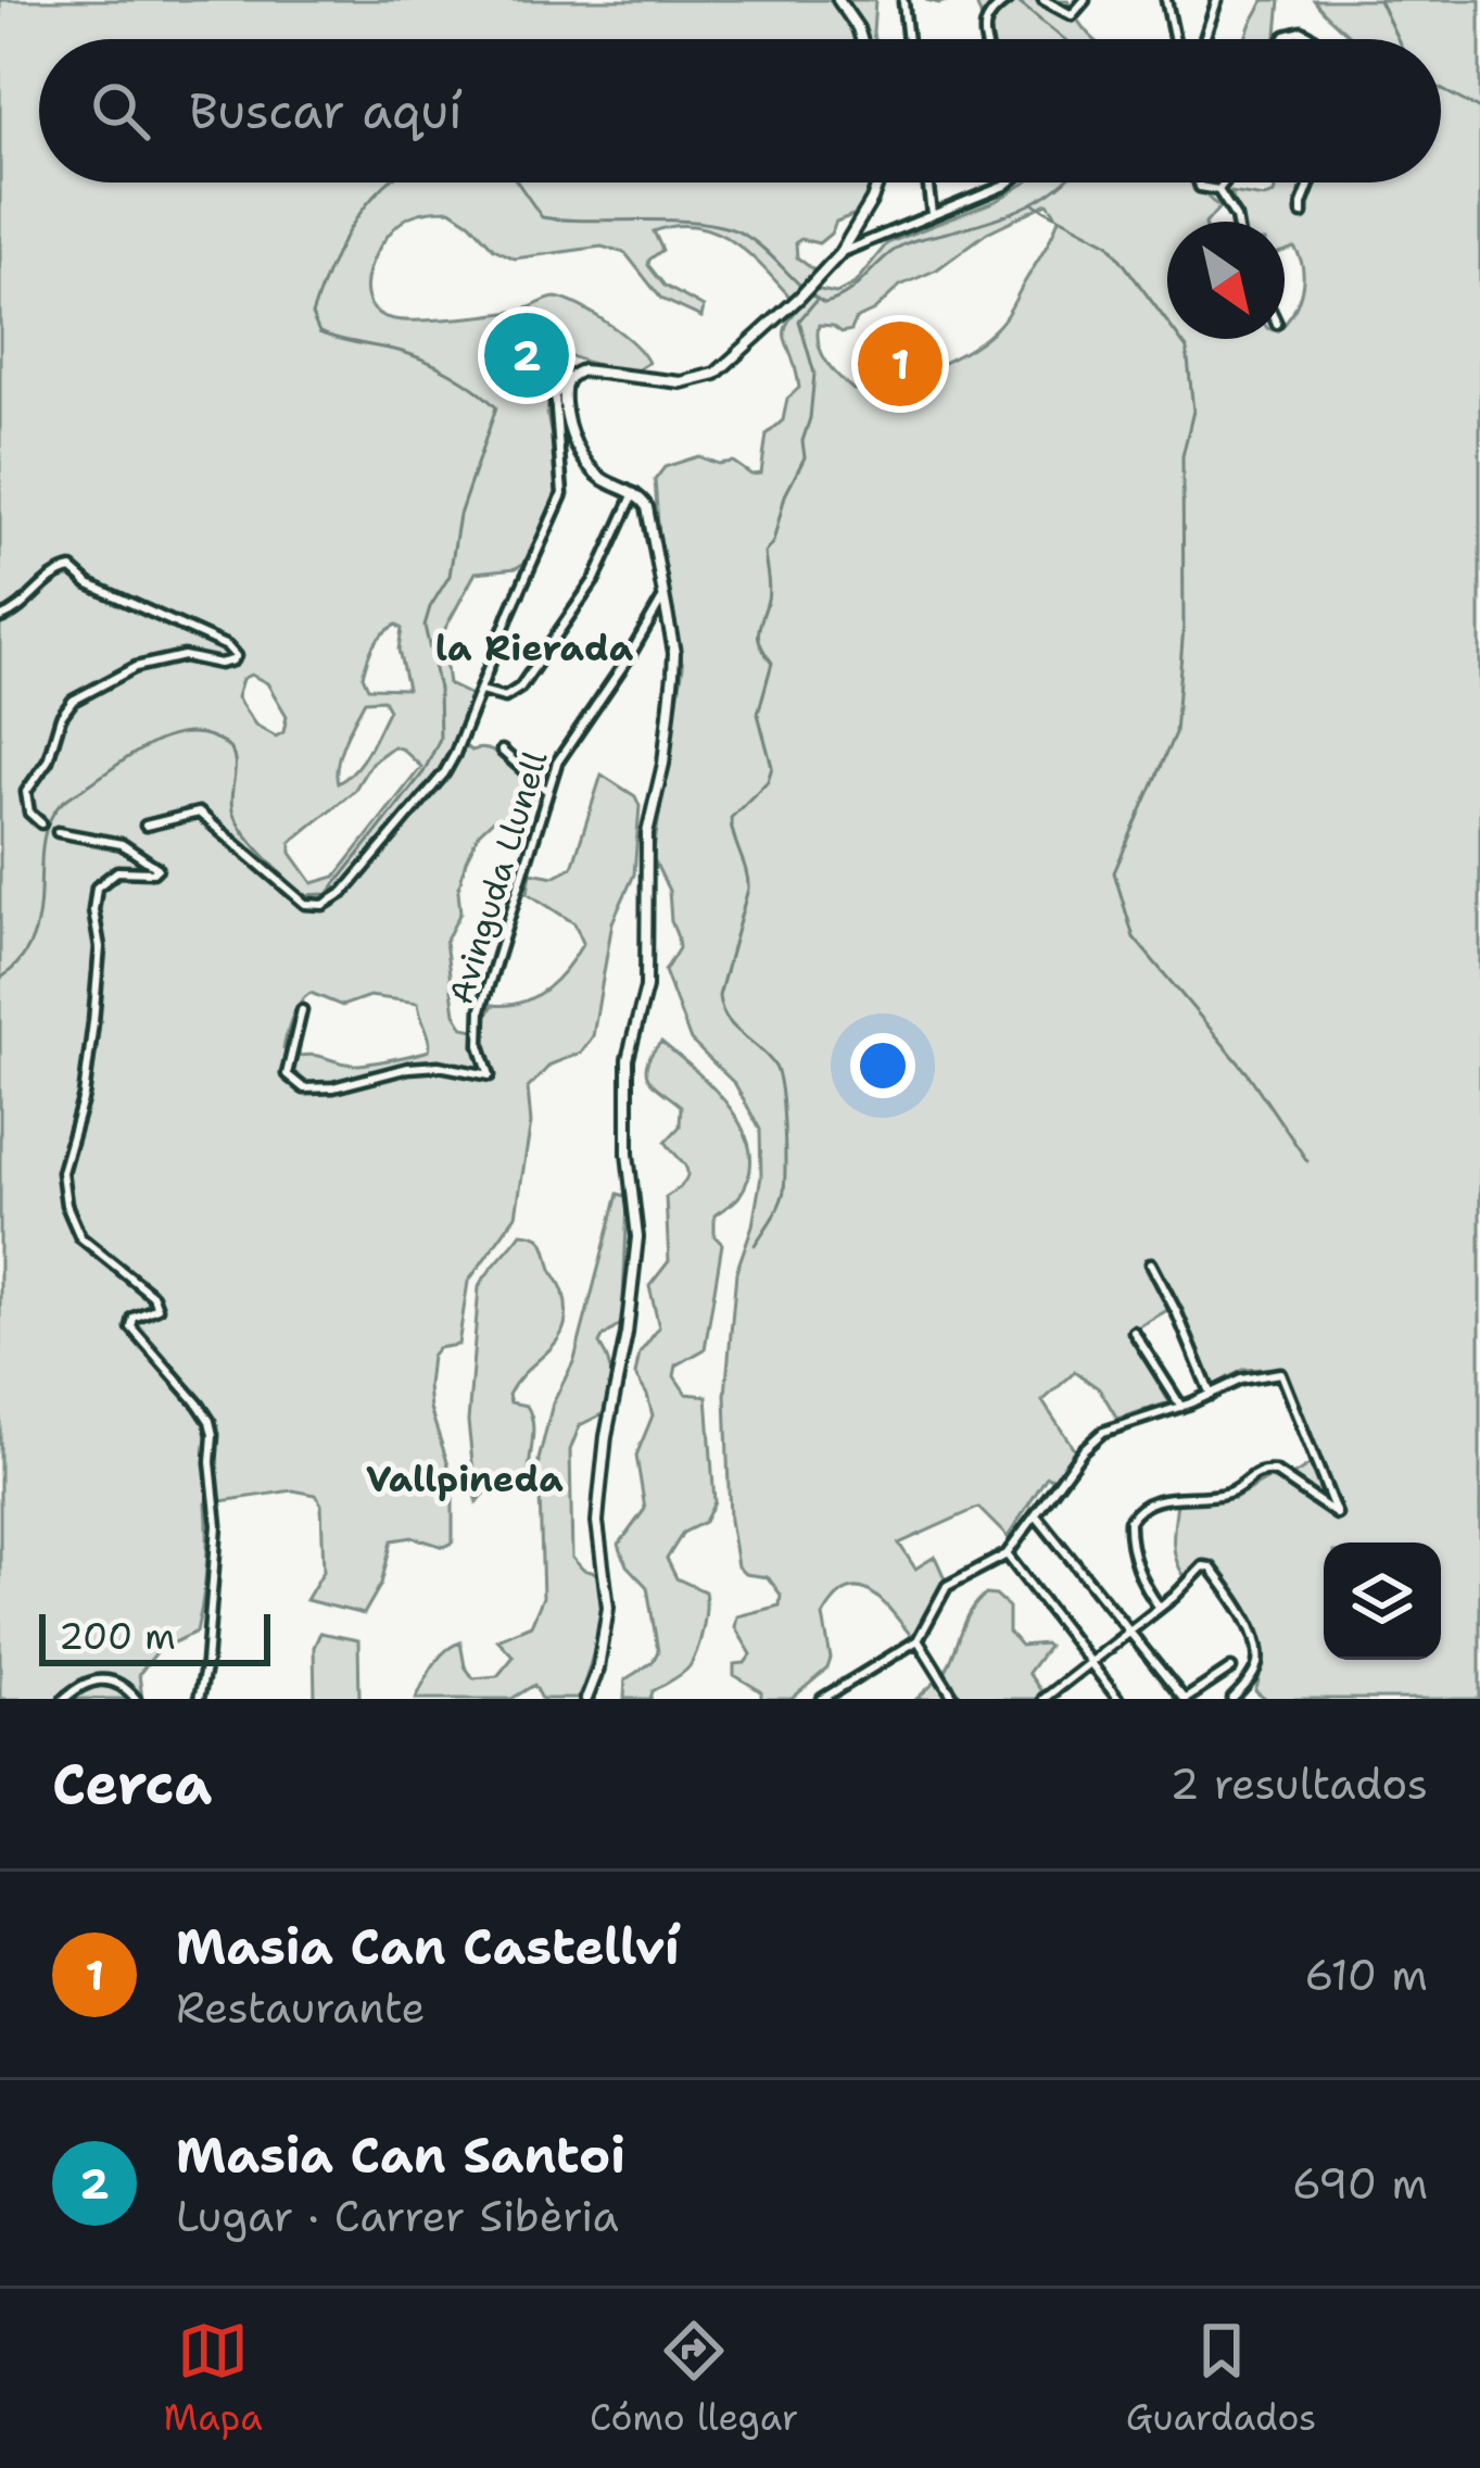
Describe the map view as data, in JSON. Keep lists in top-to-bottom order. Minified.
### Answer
{"streets":{"street":["Avinguda Llunell"]},"districts":["la Rierada","Vallpineda"],"scale_bar":"200 m","north":"bottom right","page":{"search":"Buscar aquí","pins":["2","1"],"scale":"200 m","heading":["Cerca","2 resultados"],"list":[{"mark":"1","name":"Masia Can Castellví","note":"Restaurante","value":"610 m"},{"mark":"2","name":"Masia Can Santoi","note":"Lugar · Carrer Sibèria","value":"690 m"}],"nav":["Mapa","Cómo llegar","Guardados"]}}
